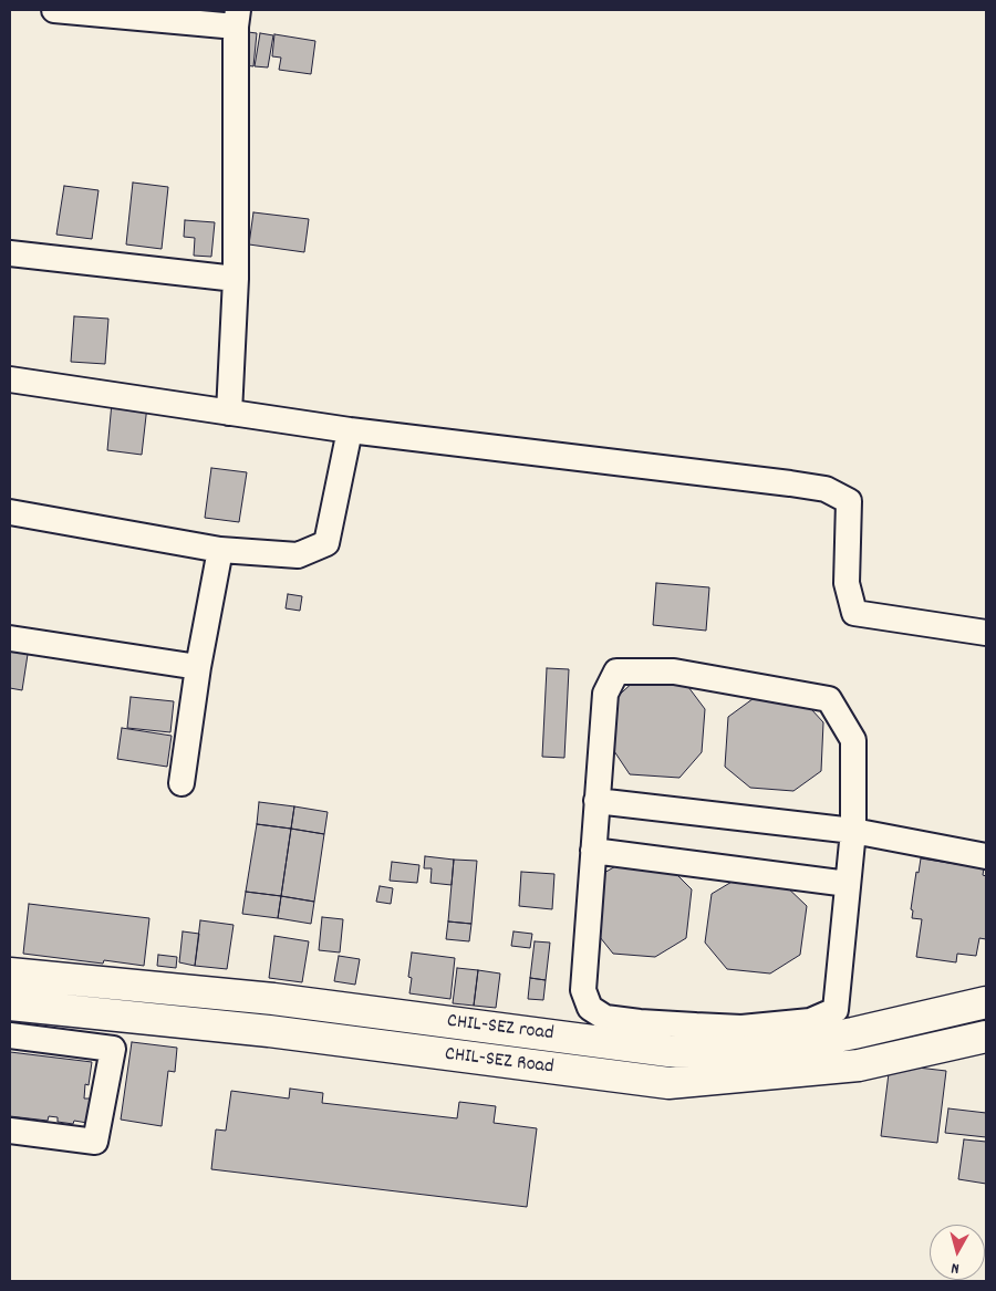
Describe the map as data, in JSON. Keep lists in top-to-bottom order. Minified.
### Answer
{"streets":{"street":["CHIL-SEZ road","CHIL-SEZ Road"]},"north":"bottom"}
